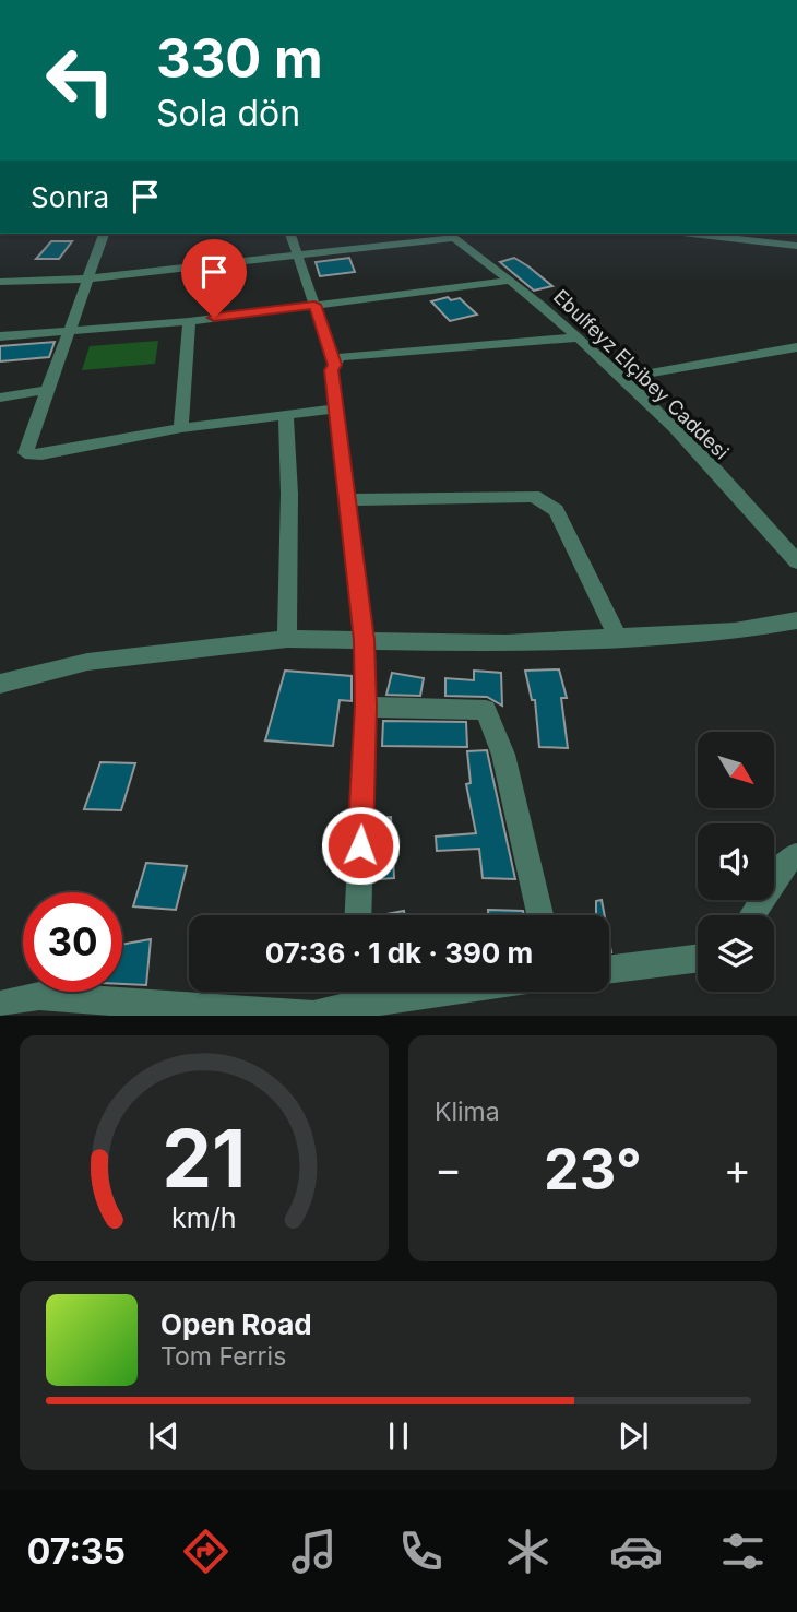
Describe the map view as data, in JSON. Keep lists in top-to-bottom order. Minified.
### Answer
{"streets":{"street":["Ebulfeyz Elçibey Caddesi"]},"north":"bottom right","page":{"turn":["330 m","Sola dön"],"then":"Sonra","limit":"30","trip":"07:36 · 1 dk · 390 m","tile":"Klima","heat":["−","23°","+"],"song":["Open Road","Tom Ferris"],"tabs":"07:35","gauge":["21","km/h"]}}
